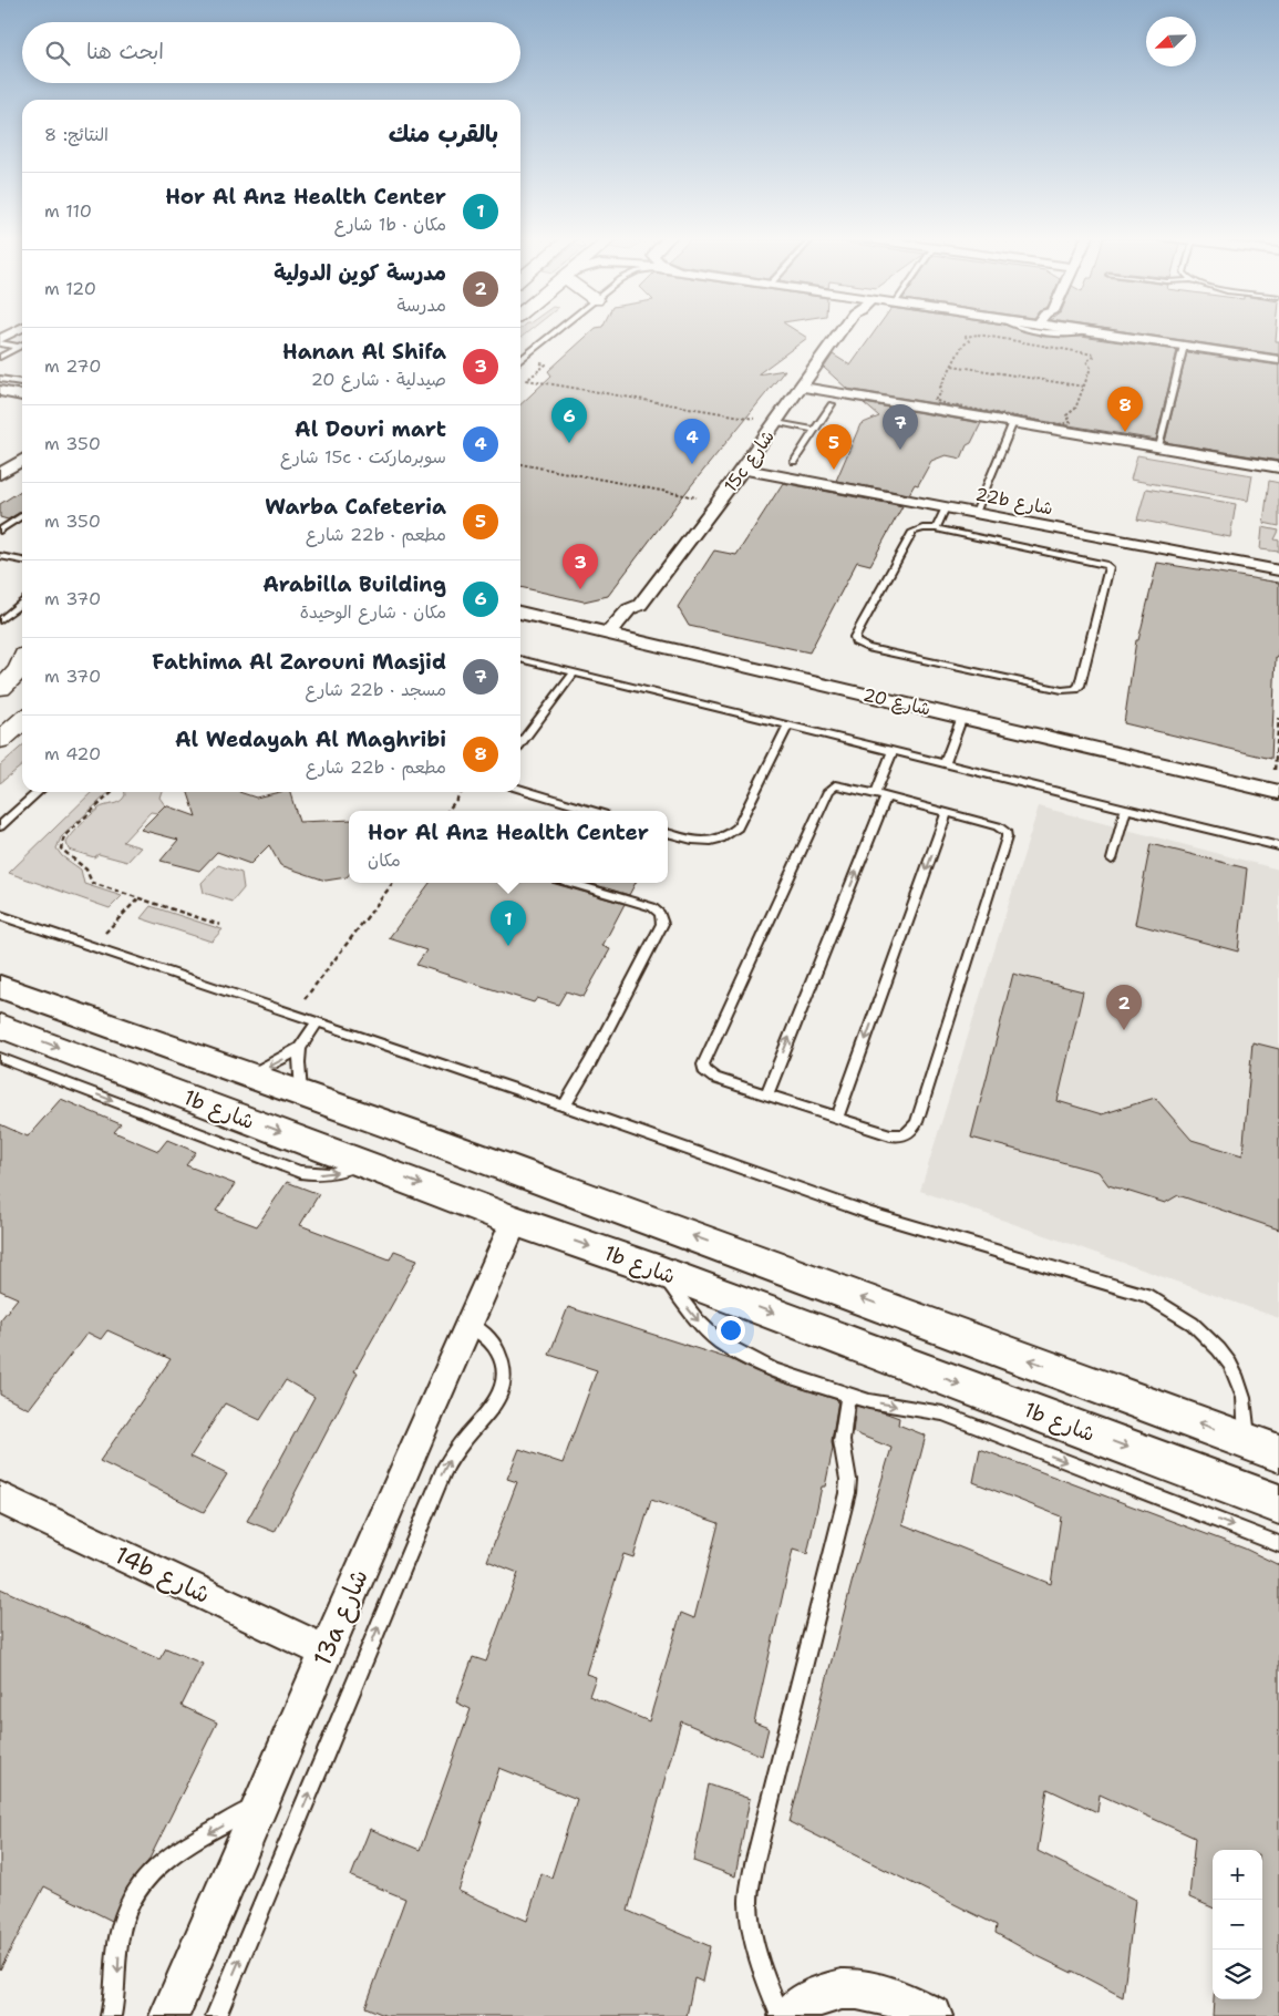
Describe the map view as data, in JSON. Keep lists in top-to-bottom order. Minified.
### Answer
{"streets":{"street":["15c شارع","22b شارع","شارع 20","1b شارع","14b شارع","13a شارع"]},"crossings":[["15c شارع","22b شارع"],["15c شارع","شارع 20"],["1b شارع","13a شارع"],["14b شارع","13a شارع"]],"north":"bottom left","page":{"search":"ابحث هنا","heading":["بالقرب منك","النتائج: 8"],"list":[{"mark":"1","name":"Hor Al Anz Health Center","note":"مكان · 1b شارع","value":"110 m"},{"mark":"2","name":"مدرسة كوين الدولية","note":"مدرسة","value":"120 m"},{"mark":"3","name":"Hanan Al Shifa","note":"صيدلية · شارع 20","value":"270 m"},{"mark":"4","name":"Al Douri mart","note":"سوبرماركت · 15c شارع","value":"350 m"},{"mark":"5","name":"Warba Cafeteria","note":"مطعم · 22b شارع","value":"350 m"},{"mark":"6","name":"Arabilla Building","note":"مكان · شارع الوحيدة","value":"370 m"},{"mark":"7","name":"Fathima Al Zarouni Masjid","note":"مسجد · 22b شارع","value":"370 m"},{"mark":"8","name":"Al Wedayah Al Maghribi","note":"مطعم · 22b شارع","value":"420 m"}],"pins":["8","6","7","4","5","3","1","2"],"popup":["Hor Al Anz Health Center","مكان"],"map_buttons":["+","−"]}}
